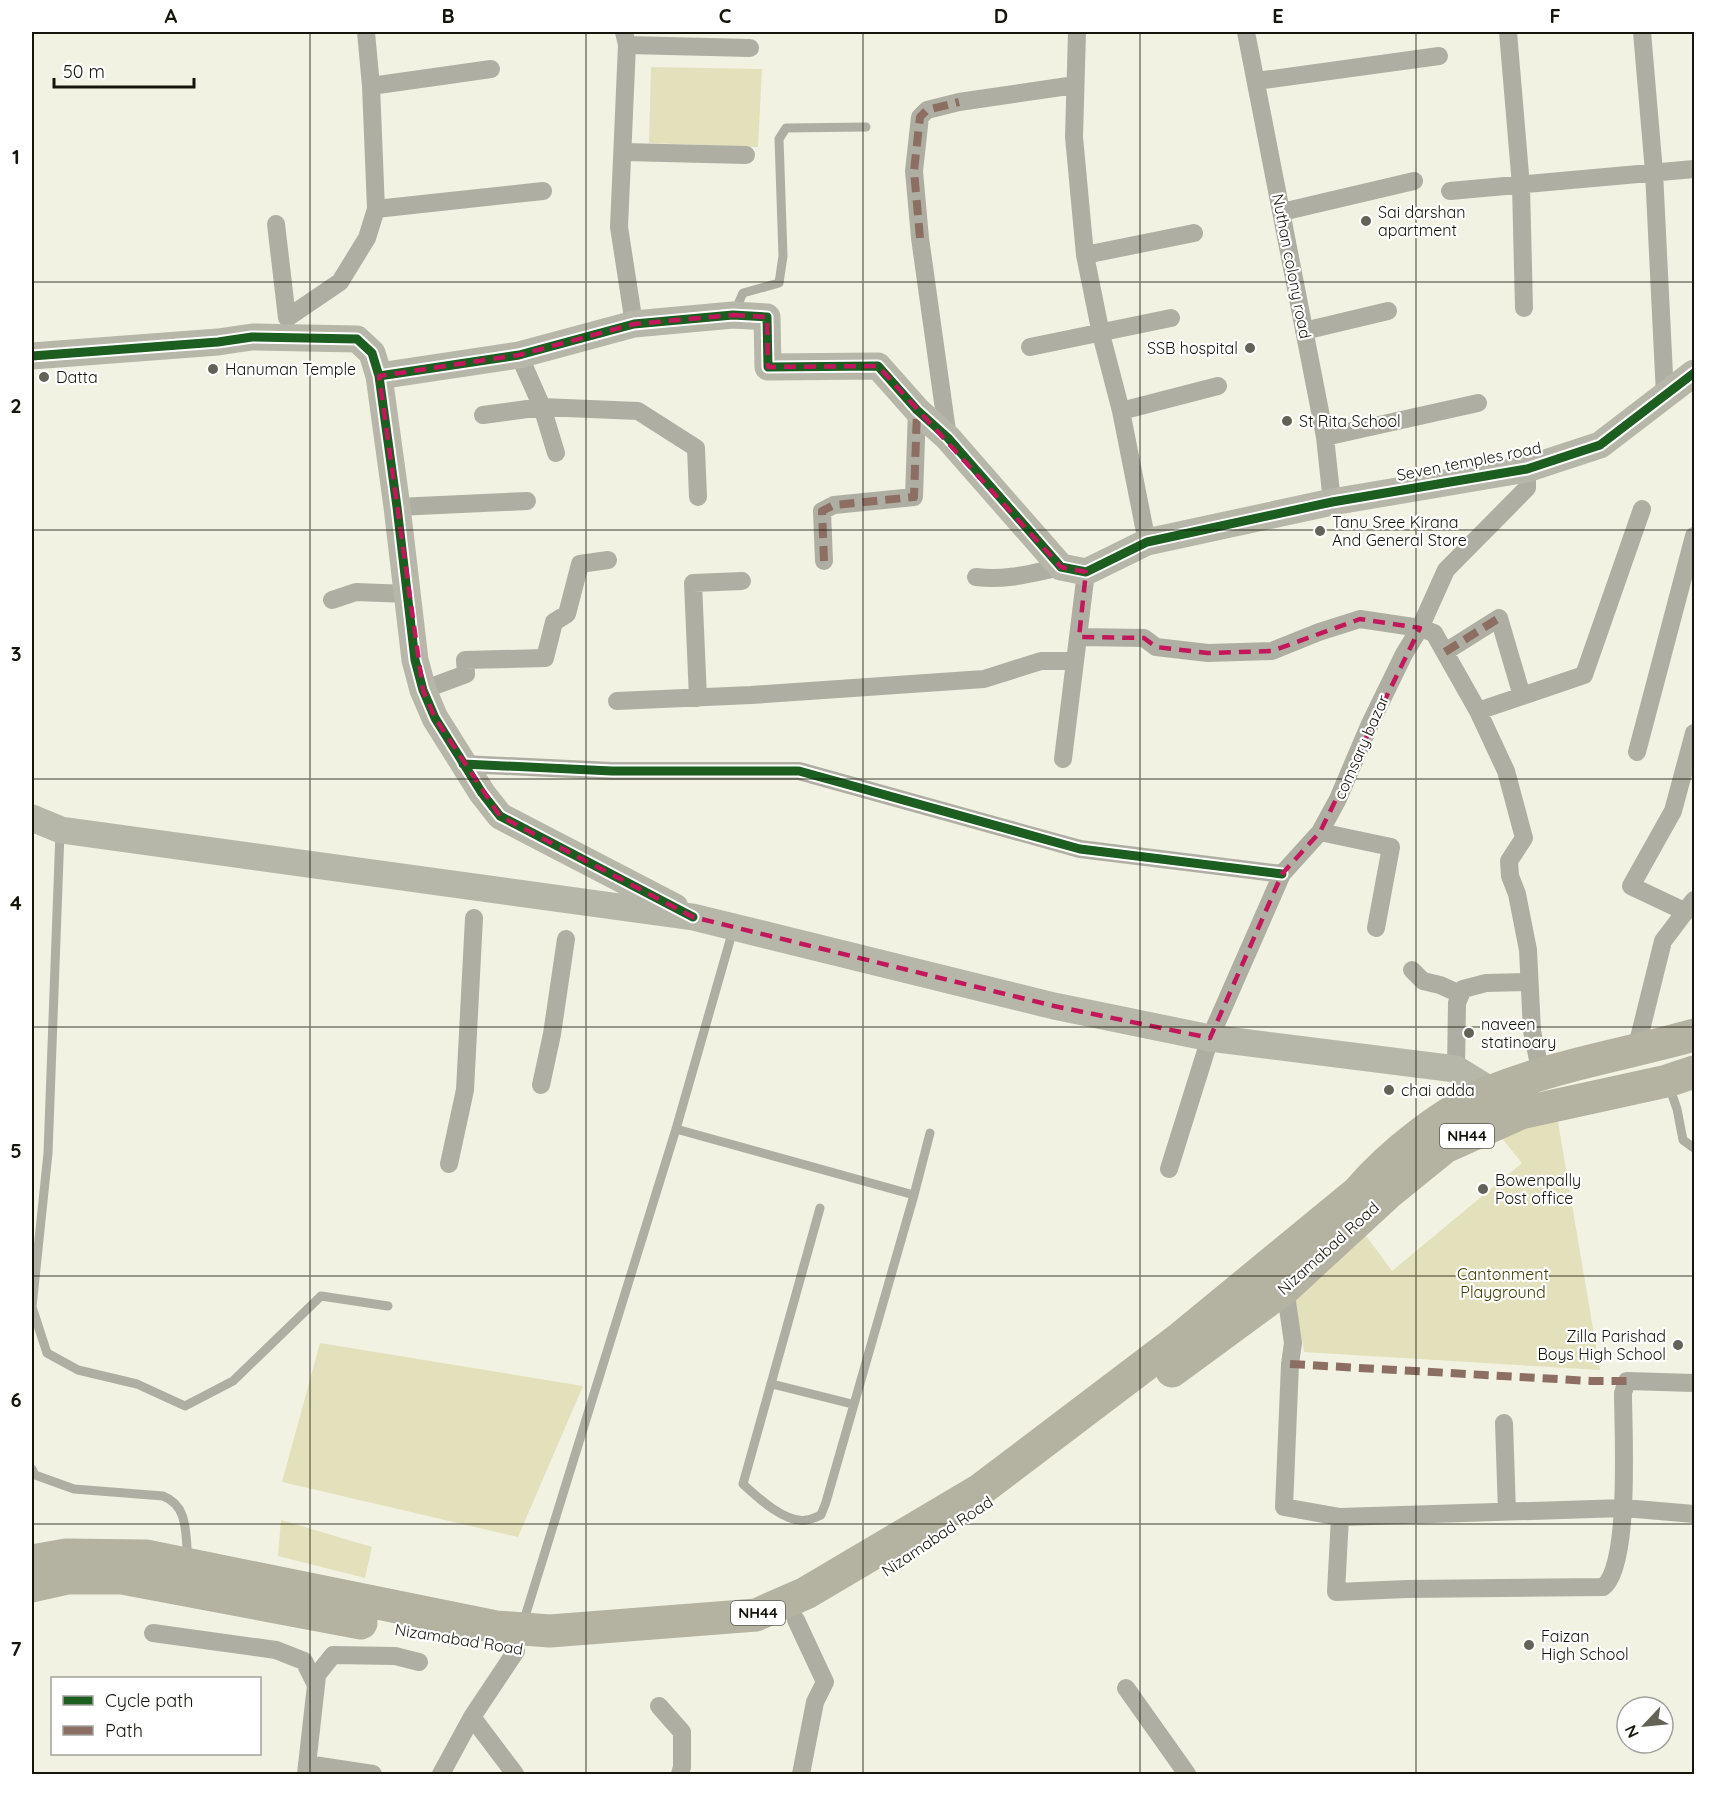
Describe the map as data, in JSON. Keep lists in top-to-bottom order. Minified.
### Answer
{"streets":{"highway":["NH44","Nizamabad Road"],"street":["Nuthan colony road","Seven temples road","comsary bazar"]},"crossings":[["Nuthan colony road","Seven temples road"],["Seven temples road","comsary bazar"],["NH44","Nizamabad Road"]],"parks":["Cantonment Playground"],"places":["Sai darshan apartment","SSB hospital","Hanuman Temple","Datta","St Rita School","Tanu Sree Kirana And General Store","naveen statinoary","chai adda","Bowenpally Post office","Zilla Parishad Boys High School","Faizan High School"],"legend":["Cycle path","Path"],"scale_bar":"50 m","north":"bottom left","grid":{"columns":["A","B","C","D","E","F"],"rows":["1","2","3","4","5","6","7"]}}
